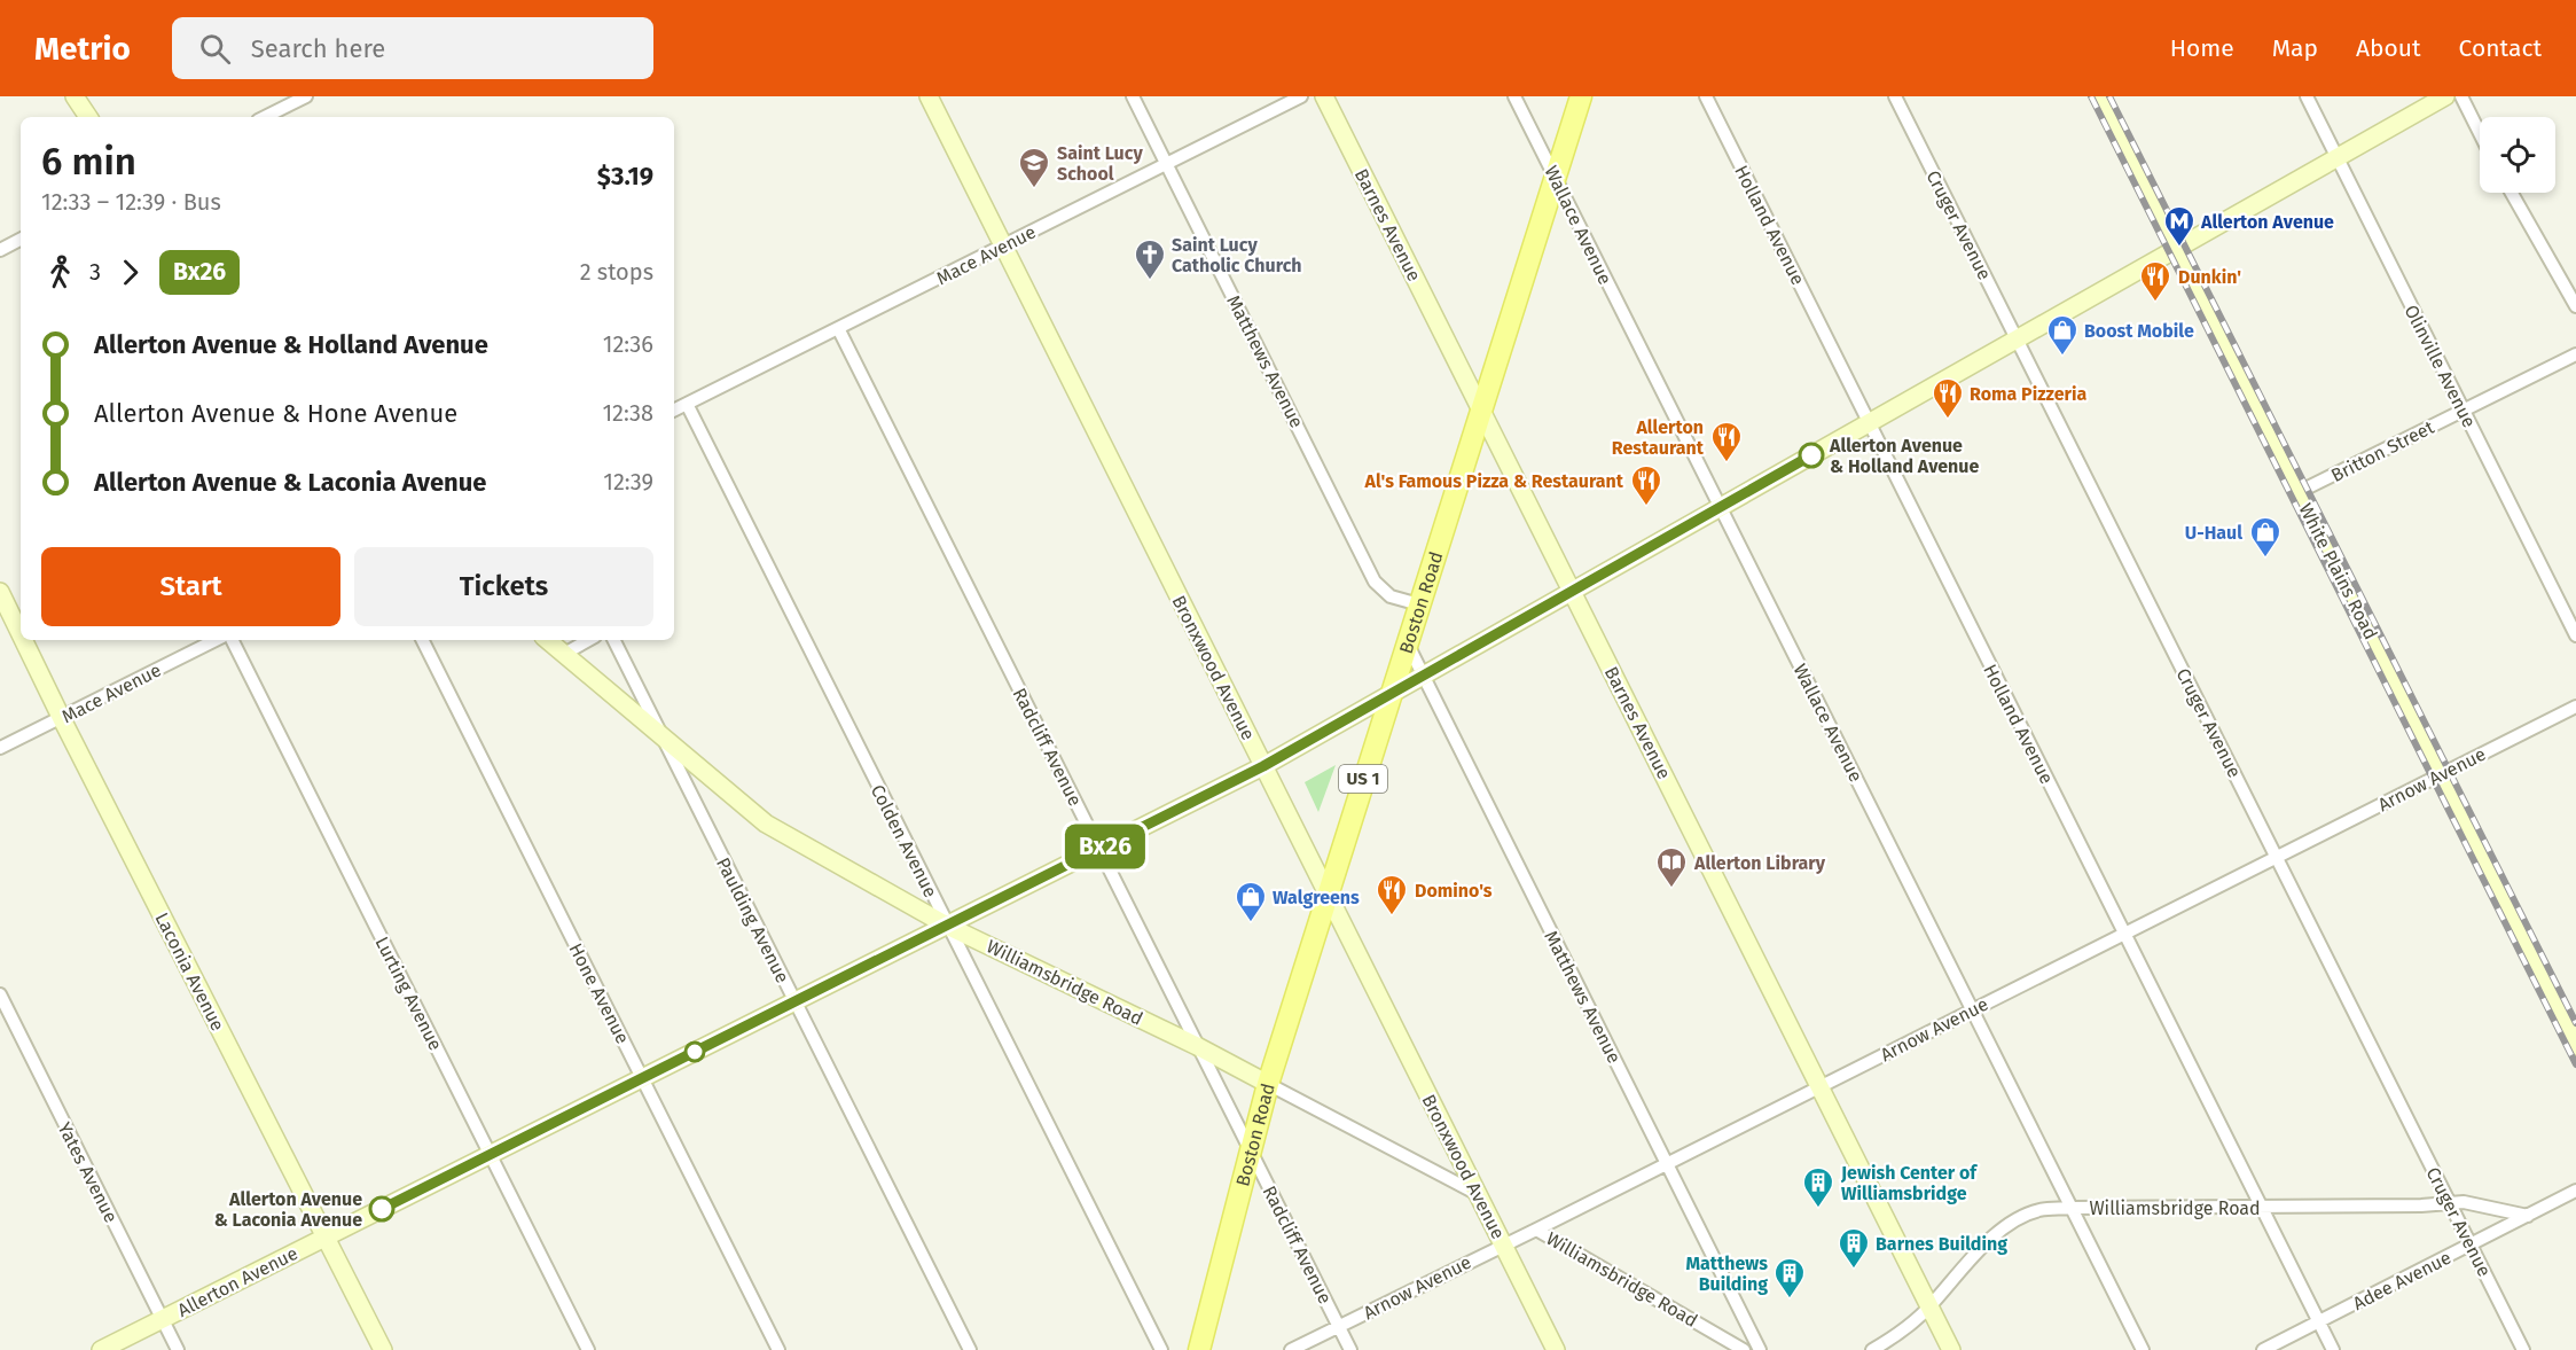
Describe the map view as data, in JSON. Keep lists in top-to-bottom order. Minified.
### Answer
{"streets":{"main road":["Barnes Avenue","White Plains Road","Boston Road","Bronxwood Avenue","US 1","Laconia Avenue","Williamsbridge Road","Allerton Avenue"],"street":["Wallace Avenue","Holland Avenue","Cruger Avenue","Mace Avenue","Matthews Avenue","Olinville Avenue","Britton Street","Radcliff Avenue","Arnow Avenue","Colden Avenue","Paulding Avenue","Lurting Avenue","Hone Avenue","Yates Avenue","Adee Avenue"]},"crossings":[["Barnes Avenue","Boston Road"],["Barnes Avenue","Arnow Avenue"],["Barnes Avenue","Williamsbridge Road"],["Barnes Avenue","Allerton Avenue"],["Wallace Avenue","Boston Road"],["Wallace Avenue","Arnow Avenue"],["Wallace Avenue","Williamsbridge Road"],["Wallace Avenue","Allerton Avenue"],["Holland Avenue","Arnow Avenue"],["Holland Avenue","Williamsbridge Road"],["Holland Avenue","Adee Avenue"],["Holland Avenue","Allerton Avenue"],["Cruger Avenue","Arnow Avenue"],["Cruger Avenue","Williamsbridge Road"],["Cruger Avenue","Adee Avenue"],["Cruger Avenue","Allerton Avenue"],["Mace Avenue","Matthews Avenue"],["Mace Avenue","Bronxwood Avenue"],["Mace Avenue","Radcliff Avenue"],["Mace Avenue","Colden Avenue"],["Mace Avenue","Laconia Avenue"],["Matthews Avenue","Boston Road"],["Matthews Avenue","Arnow Avenue"],["Matthews Avenue","Allerton Avenue"],["Olinville Avenue","Britton Street"],["Olinville Avenue","Allerton Avenue"],["Britton Street","White Plains Road"],["White Plains Road","Arnow Avenue"],["White Plains Road","Allerton Avenue"],["Boston Road","Bronxwood Avenue"],["Boston Road","Radcliff Avenue"],["Boston Road","Williamsbridge Road"],["Boston Road","Allerton Avenue"],["Bronxwood Avenue","Arnow Avenue"],["Bronxwood Avenue","Williamsbridge Road"],["Bronxwood Avenue","Allerton Avenue"],["Radcliff Avenue","Arnow Avenue"],["Radcliff Avenue","Williamsbridge Road"],["Radcliff Avenue","Allerton Avenue"],["Arnow Avenue","Williamsbridge Road"],["Colden Avenue","Williamsbridge Road"],["Colden Avenue","Allerton Avenue"],["Paulding Avenue","Williamsbridge Road"],["Paulding Avenue","Allerton Avenue"],["Laconia Avenue","Allerton Avenue"],["Williamsbridge Road","Adee Avenue"],["Williamsbridge Road","Allerton Avenue"],["Lurting Avenue","Allerton Avenue"],["Hone Avenue","Allerton Avenue"],["Yates Avenue","Allerton Avenue"]],"places":{"school or university":["Saint Lucy School"],"metro station":["Allerton Avenue"],"church":["Saint Lucy Catholic Church"],"restaurant":["Dunkin'","Roma Pizzeria","Allerton Restaurant","Al's Famous Pizza & Restaurant","Domino's"],"shop":["Boost Mobile","U-Haul","Walgreens"],"other":["Allerton Avenue & Holland Avenue","Allerton Avenue & Laconia Avenue"],"library":["Allerton Library"],"building":["Jewish Center of Williamsbridge","Barnes Building","Matthews Building"]},"lines":["bus line Bx26"],"page":{"header":"Metrio","search":"Search here","nav":["Home","Map","About","Contact"],"on_map":"Bx26","heading":["6 min","12:33 – 12:39 · Bus","$3.19"],"legs":["3","Bx26","2 stops"],"list":[{"name":"Allerton Avenue & Holland Avenue","value":"12:36"},{"name":"Allerton Avenue & Hone Avenue","value":"12:38"},{"name":"Allerton Avenue & Laconia Avenue","value":"12:39"}],"buttons":["Start","Tickets"]}}
